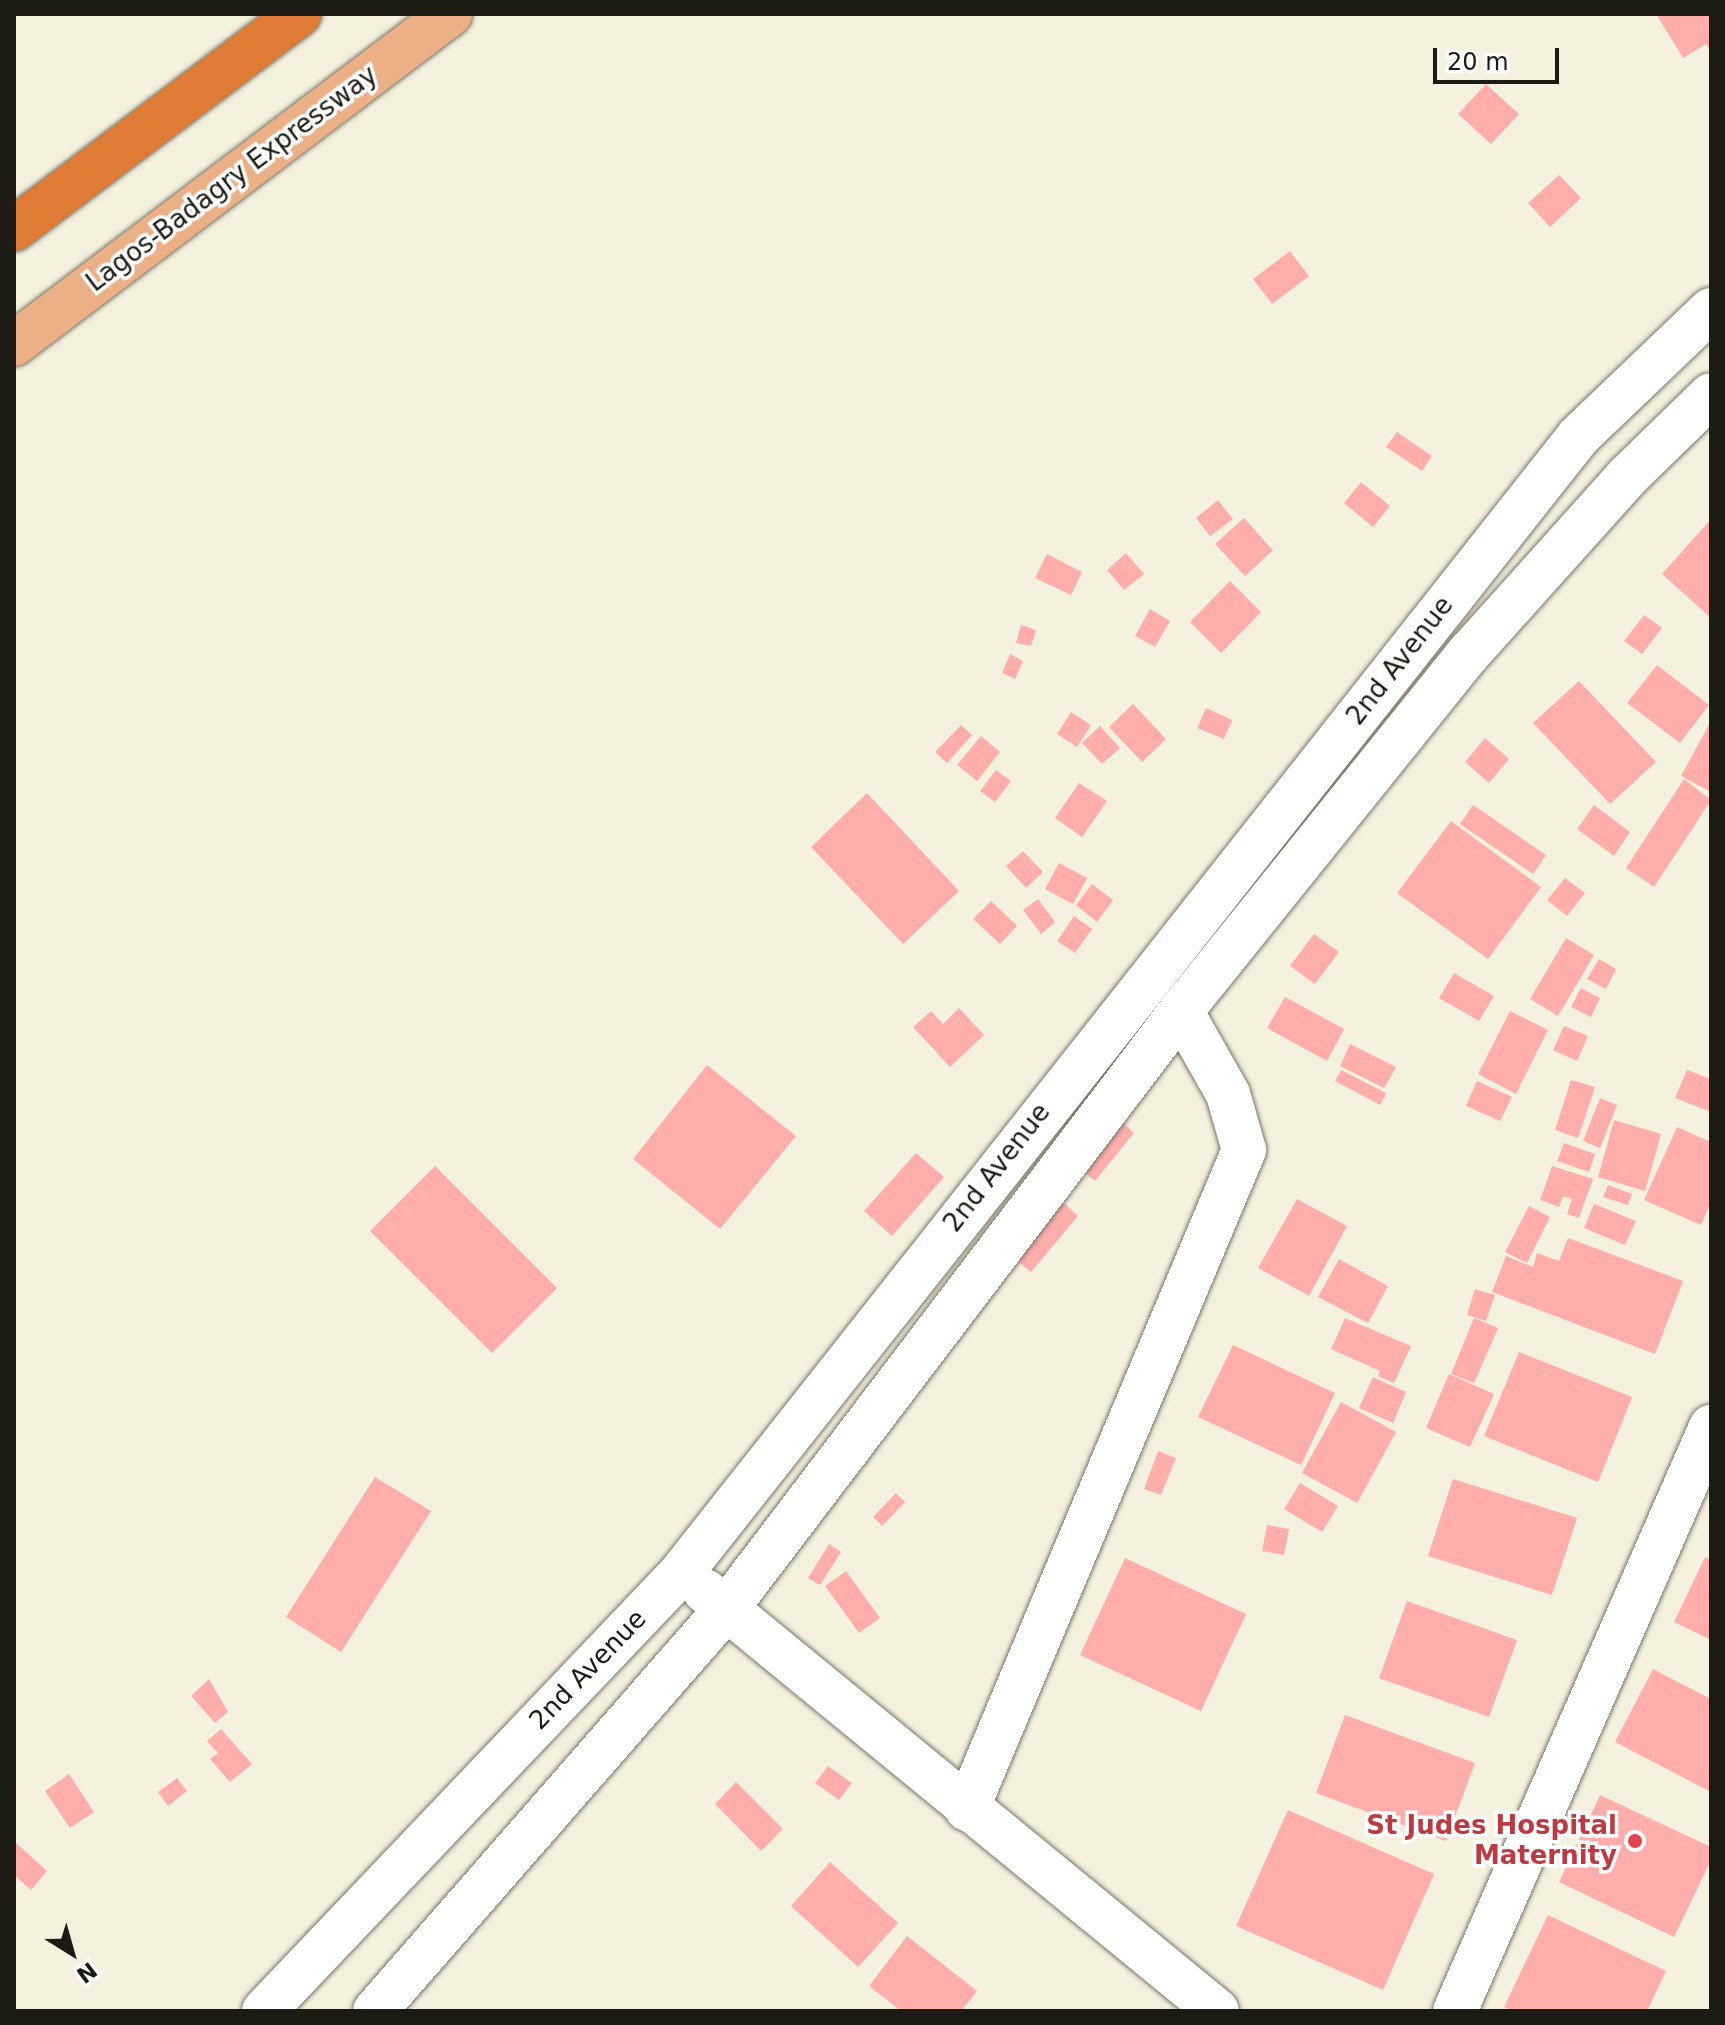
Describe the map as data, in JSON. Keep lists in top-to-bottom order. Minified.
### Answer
{"streets":{"main road":["Lagos-Badagry Expressway"],"street":["2nd Avenue"]},"places":["St Judes Hospital Maternity"],"scale_bar":"20 m","north":"bottom right"}
